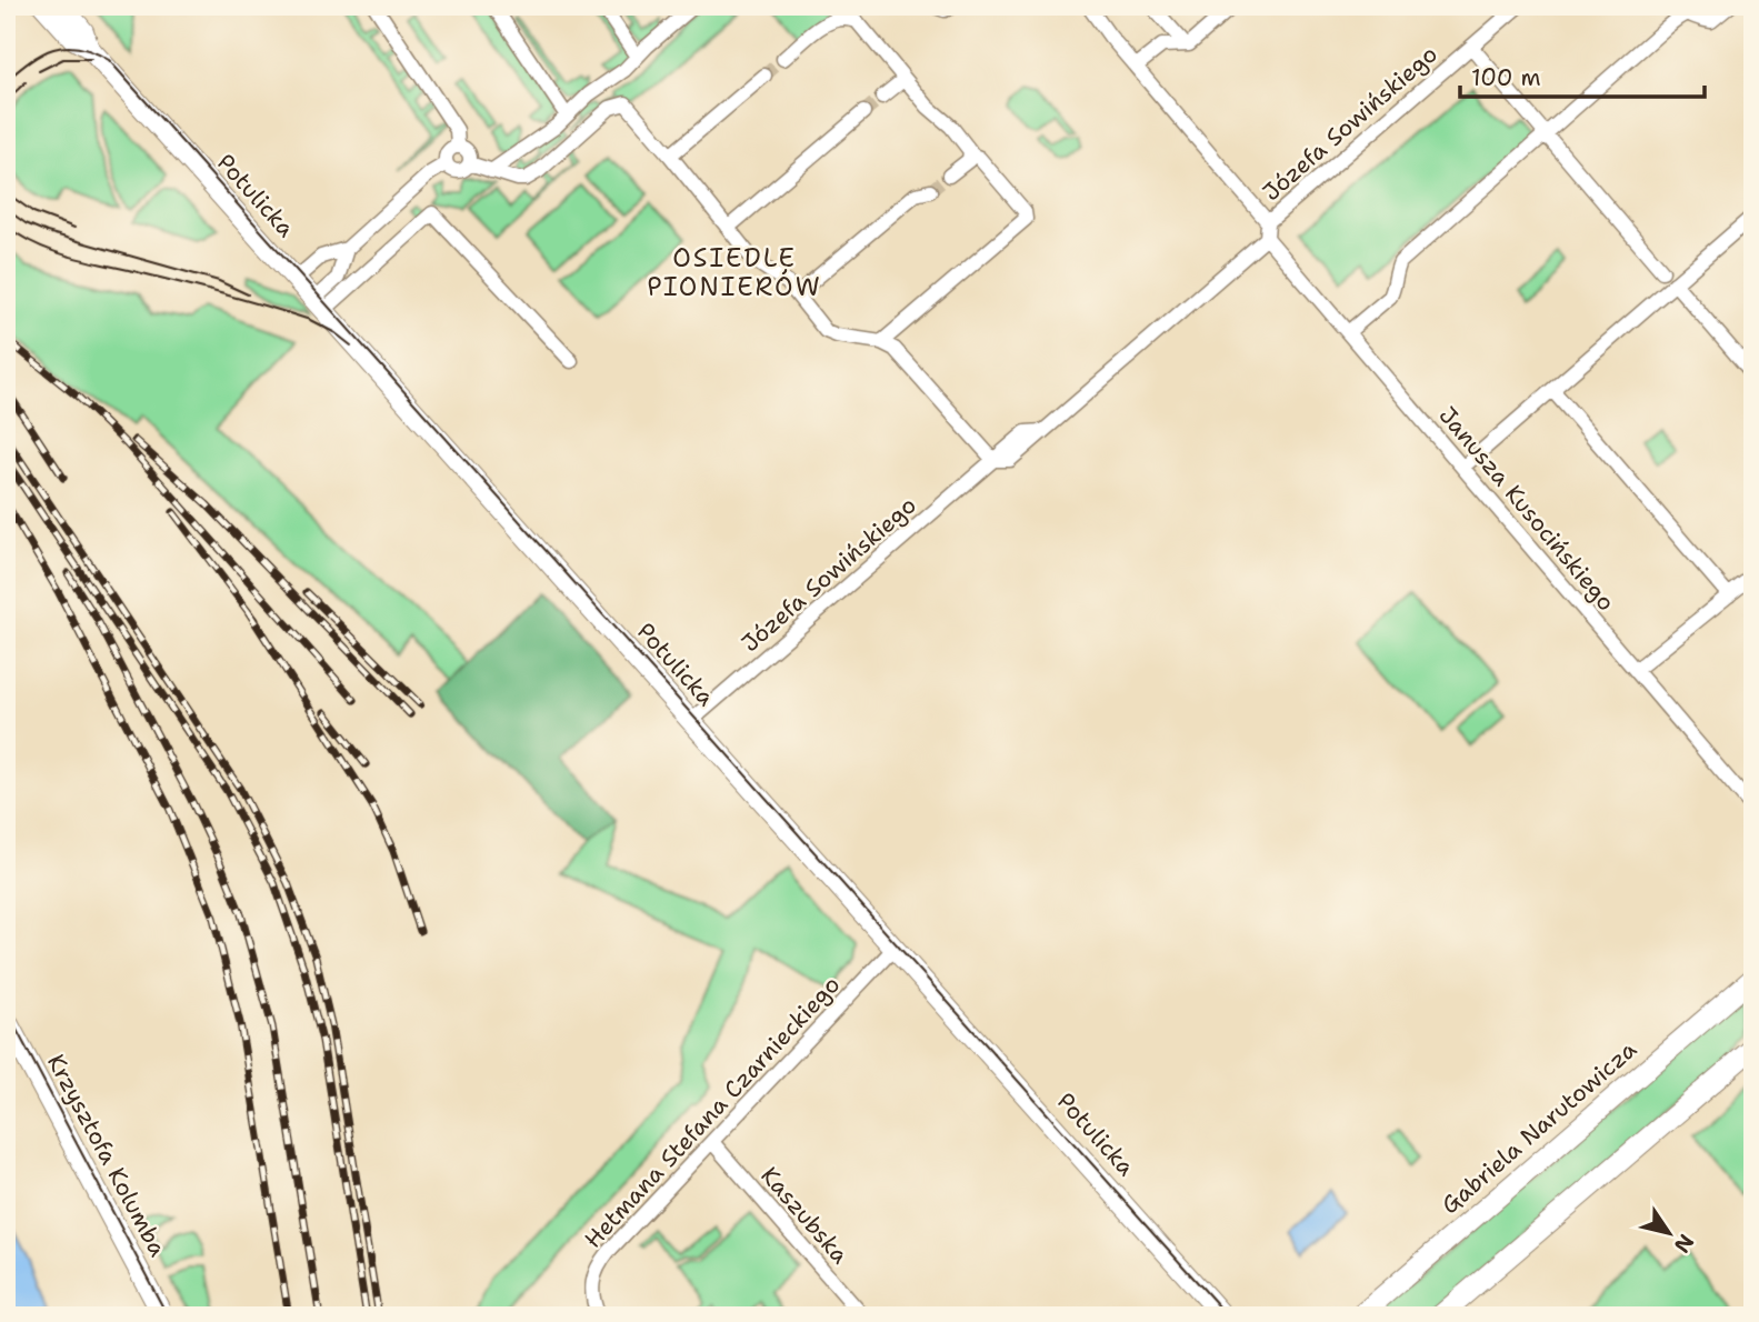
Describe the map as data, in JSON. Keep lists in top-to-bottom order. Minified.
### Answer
{"streets":{"street":["Józefa Sowińskiego","Potulicka","Janusza Kusocińskiego","Hetmana Stefana Czarnieckiego","Gabriela Narutowicza","Krzysztofa Kolumba","Kaszubska"]},"crossings":[["Józefa Sowińskiego","Potulicka"],["Józefa Sowińskiego","Janusza Kusocińskiego"],["Potulicka","Hetmana Stefana Czarnieckiego"],["Hetmana Stefana Czarnieckiego","Kaszubska"]],"districts":["OSIEDLE PIONIERÓW"],"scale_bar":"100 m","north":"bottom right"}
